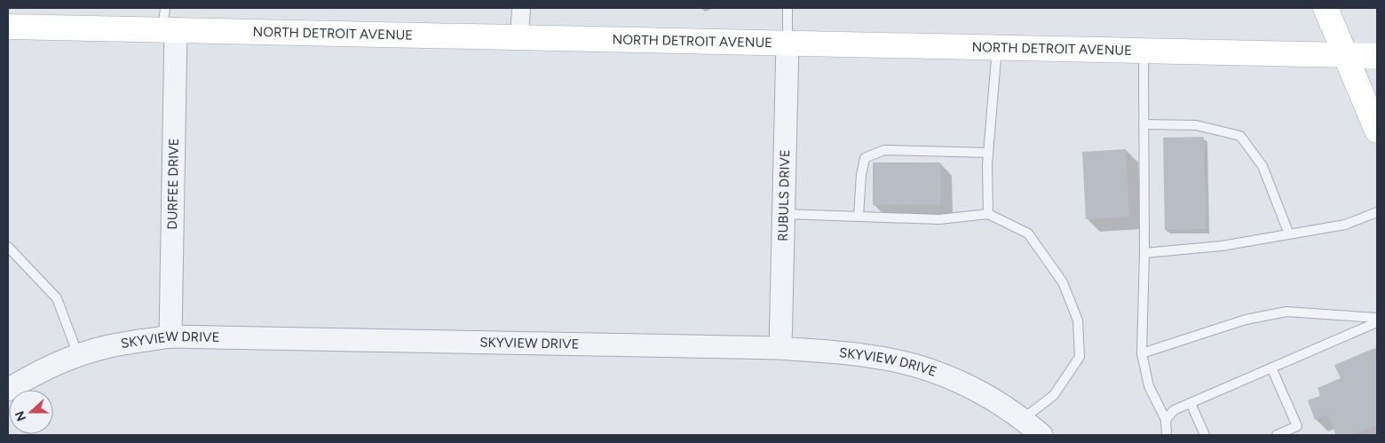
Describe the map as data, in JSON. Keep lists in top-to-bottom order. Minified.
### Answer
{"streets":{"main road":["NORTH DETROIT AVENUE"],"street":["DURFEE DRIVE","RUBULS DRIVE","SKYVIEW DRIVE"]},"crossings":[["NORTH DETROIT AVENUE","DURFEE DRIVE"],["NORTH DETROIT AVENUE","RUBULS DRIVE"],["DURFEE DRIVE","SKYVIEW DRIVE"],["RUBULS DRIVE","SKYVIEW DRIVE"]],"north":"left"}
